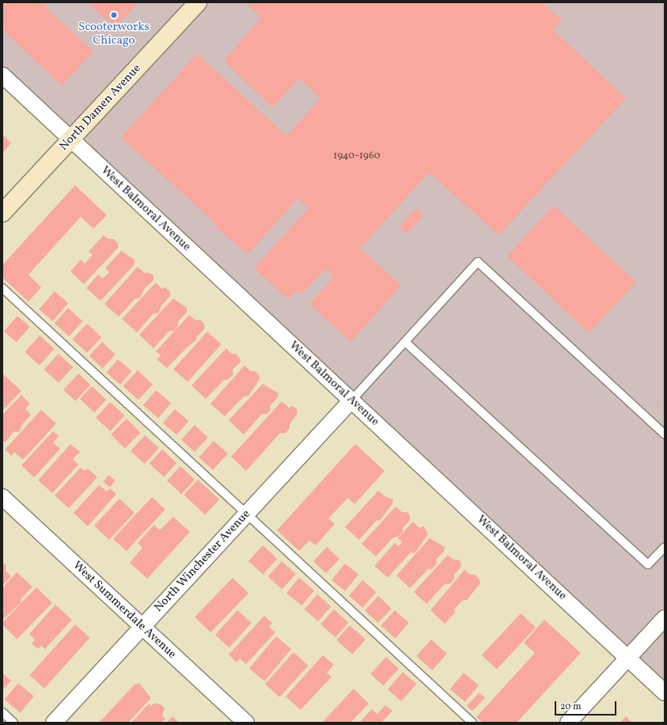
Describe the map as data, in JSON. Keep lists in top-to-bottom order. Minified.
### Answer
{"streets":{"street":["North Damen Avenue","West Balmoral Avenue","North Winchester Avenue","West Summerdale Avenue"]},"crossings":[["North Damen Avenue","West Balmoral Avenue"],["West Balmoral Avenue","North Winchester Avenue"],["North Winchester Avenue","West Summerdale Avenue"]],"places":["Scooterworks Chicago"],"house_numbers":["1940-1960"],"scale_bar":"20 m"}
